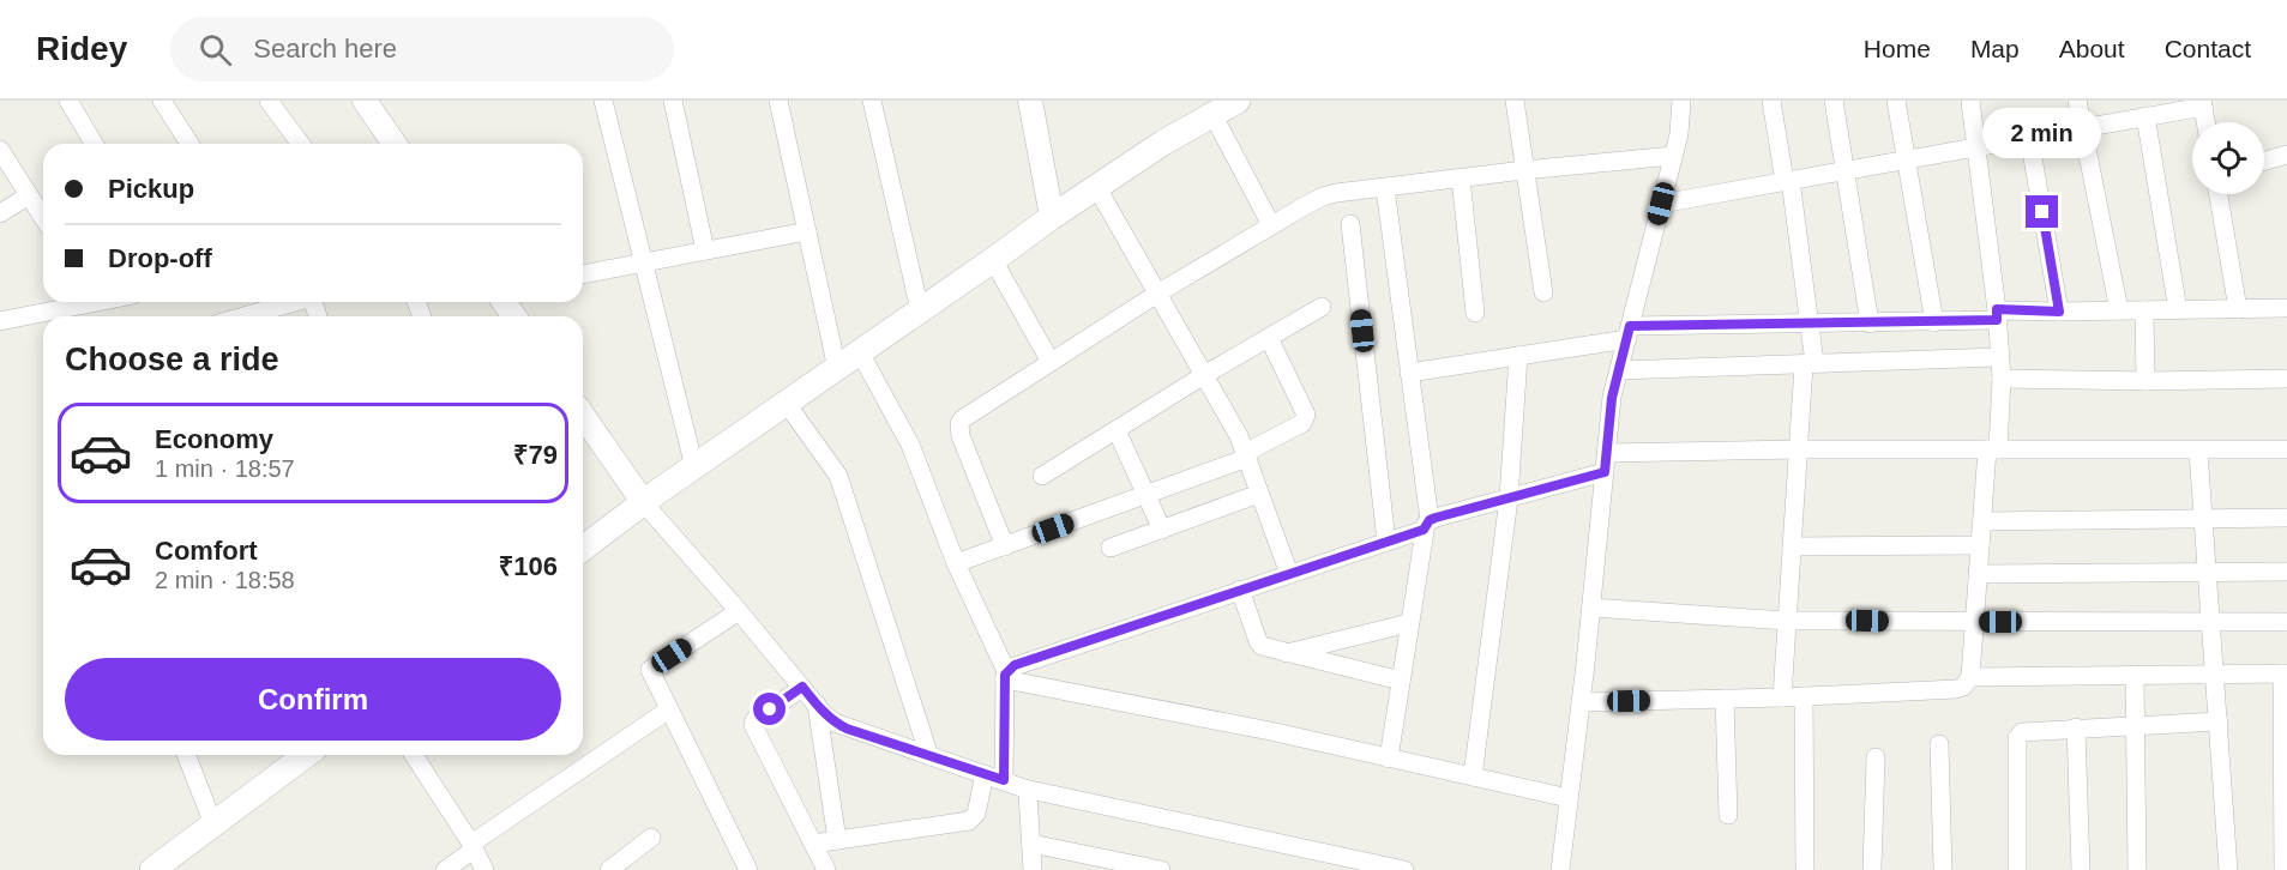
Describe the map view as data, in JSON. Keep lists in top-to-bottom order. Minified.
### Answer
{"page":{"header":"Ridey","search":"Search here","nav":["Home","Map","About","Contact"],"bubble":"2 min","banner":["Pickup","Drop-off"],"heading":"Choose a ride","list":[{"name":"Economy","note":"1 min · 18:57","value":"₹79"},{"name":"Comfort","note":"2 min · 18:58","value":"₹106"}],"buttons":"Confirm"}}
